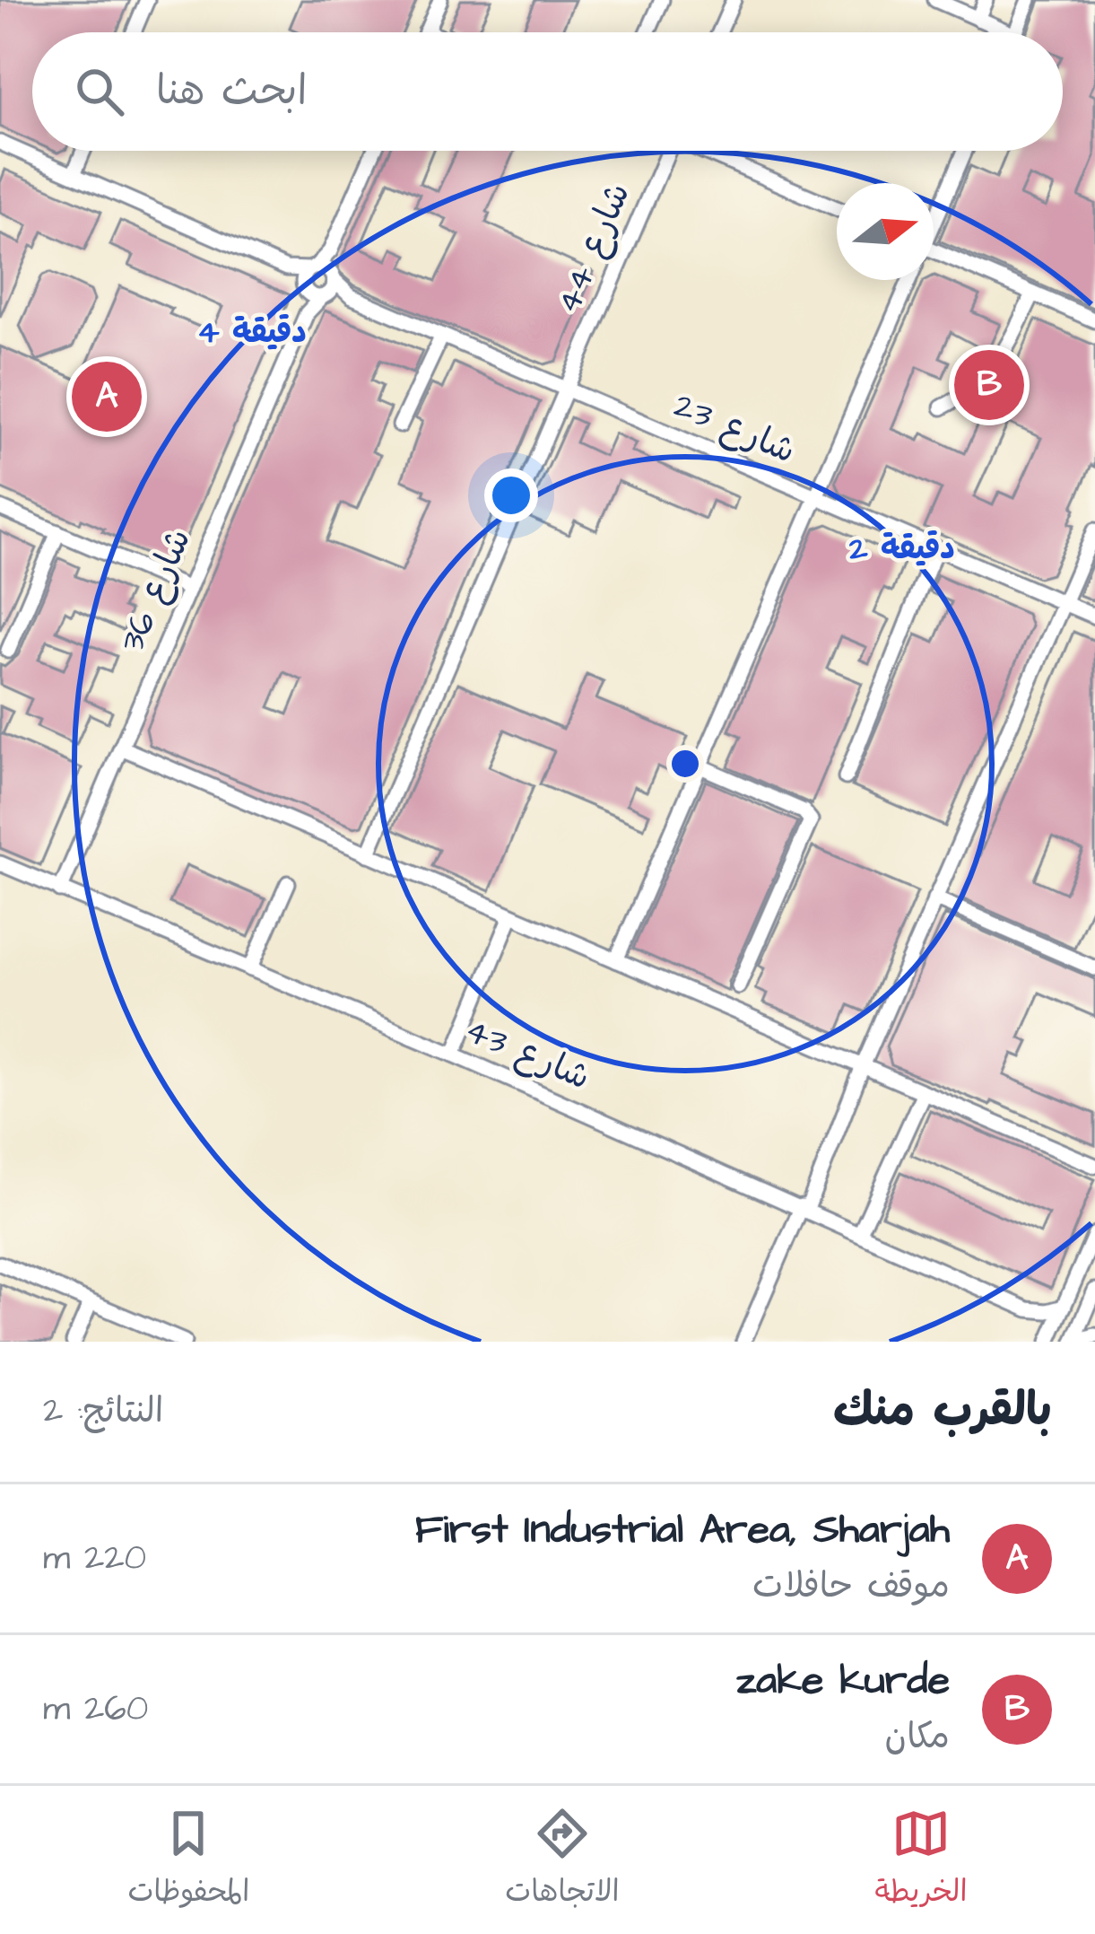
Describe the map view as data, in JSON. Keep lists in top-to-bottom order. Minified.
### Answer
{"streets":{"street":["شارع 44","شارع 23","شارع 36","شارع 43"]},"crossings":[["شارع 44","شارع 23"],["شارع 23","شارع 36"],["شارع 36","شارع 43"]],"north":"right","page":{"search":"ابحث هنا","pins":["B","A"],"heading":["بالقرب منك","النتائج: 2"],"list":[{"mark":"A","name":"First Industrial Area, Sharjah","note":"موقف حافلات","value":"220 m"},{"mark":"B","name":"zake kurde","note":"مكان","value":"260 m"}],"nav":["الخريطة","الاتجاهات","المحفوظات"]},"rings":["4 دقيقة","2 دقيقة"]}
